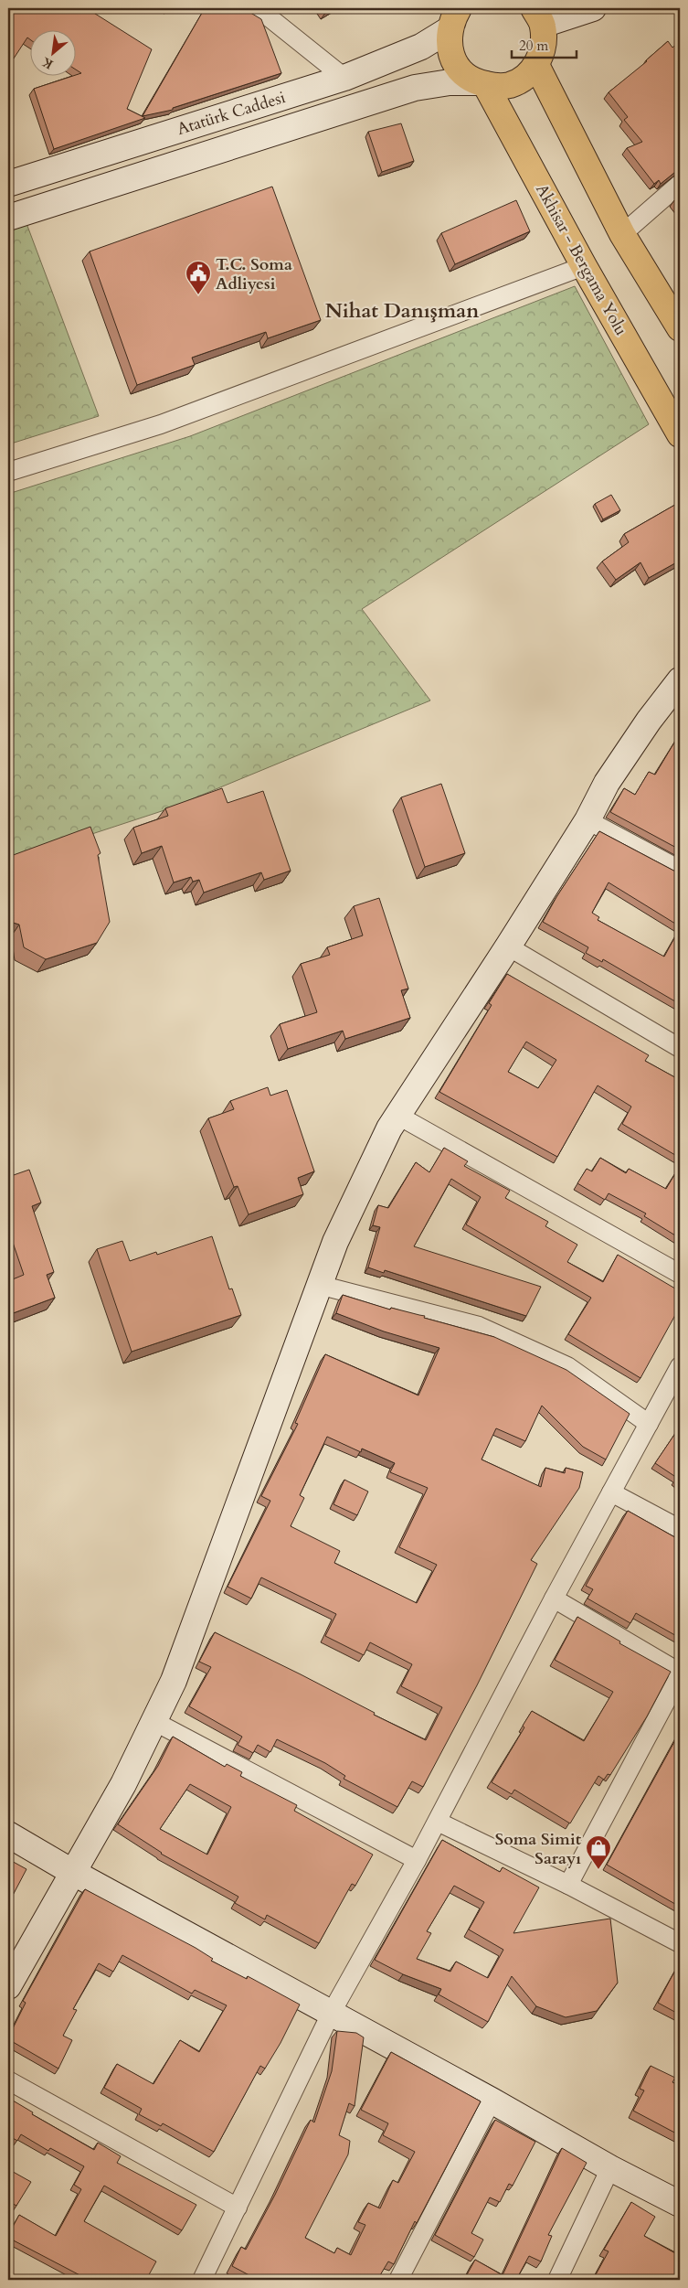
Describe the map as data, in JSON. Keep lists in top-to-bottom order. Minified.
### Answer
{"streets":{"main road":["Akhisar - Bergama Yolu"],"street":["Atatürk Caddesi"]},"crossings":[["Atatürk Caddesi","Akhisar - Bergama Yolu"]],"districts":["Nihat Danışman"],"places":{"public building":["T.C. Soma Adliyesi"],"shop":["Soma Simit Sarayı"]},"scale_bar":"20 m","north":"bottom left"}
